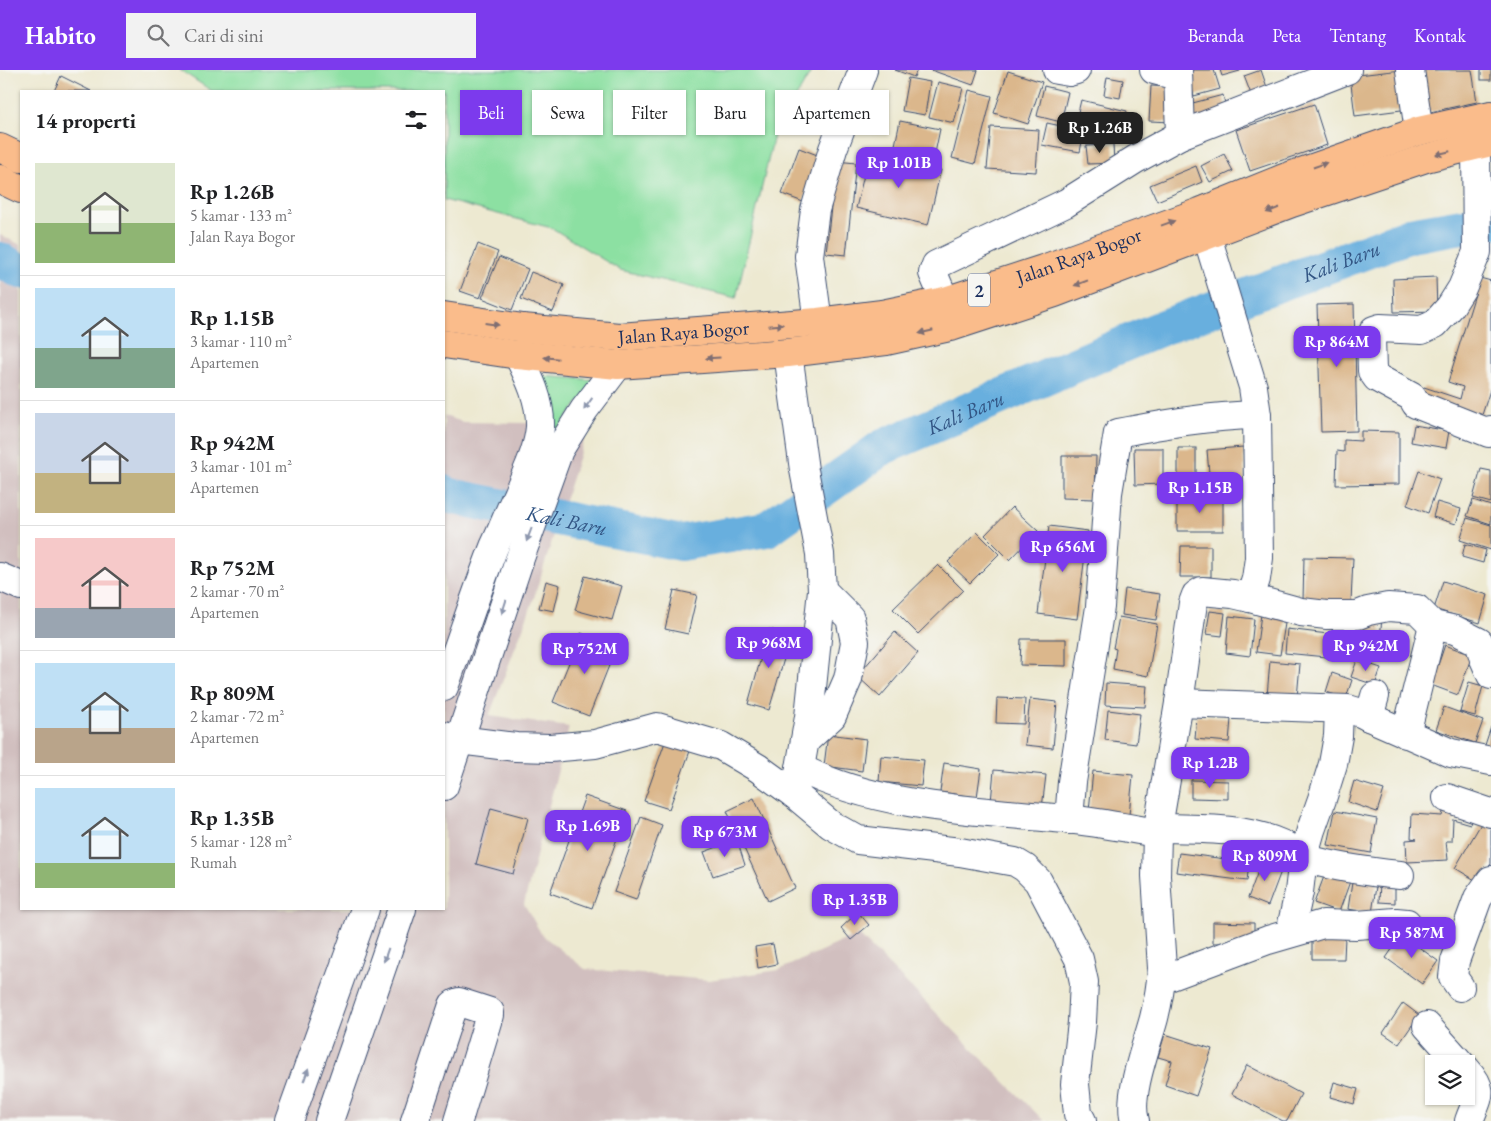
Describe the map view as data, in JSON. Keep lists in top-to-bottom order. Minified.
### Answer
{"streets":{"highway":["Jalan Raya Bogor","2"]},"water":["Kali Baru"],"page":{"header":"Habito","search":"Cari di sini","nav":["Beranda","Peta","Tentang","Kontak"],"chip":["Beli","Sewa","Filter","Baru","Apartemen"],"heading":"14 properti","price":["Rp 1.26B","Rp 1.01B","Rp 864M","Rp 1.15B","Rp 656M","Rp 968M","Rp 942M","Rp 752M","Rp 1.2B","Rp 1.69B","Rp 673M","Rp 809M","Rp 1.35B","Rp 587M"],"list":[{"name":"Rp 1.26B","note":"5 kamar · 133 m² · Jalan Raya Bogor"},{"name":"Rp 1.15B","note":"3 kamar · 110 m² · Apartemen"},{"name":"Rp 942M","note":"3 kamar · 101 m² · Apartemen"},{"name":"Rp 752M","note":"2 kamar · 70 m² · Apartemen"},{"name":"Rp 809M","note":"2 kamar · 72 m² · Apartemen"},{"name":"Rp 1.35B","note":"5 kamar · 128 m² · Rumah"}]}}
